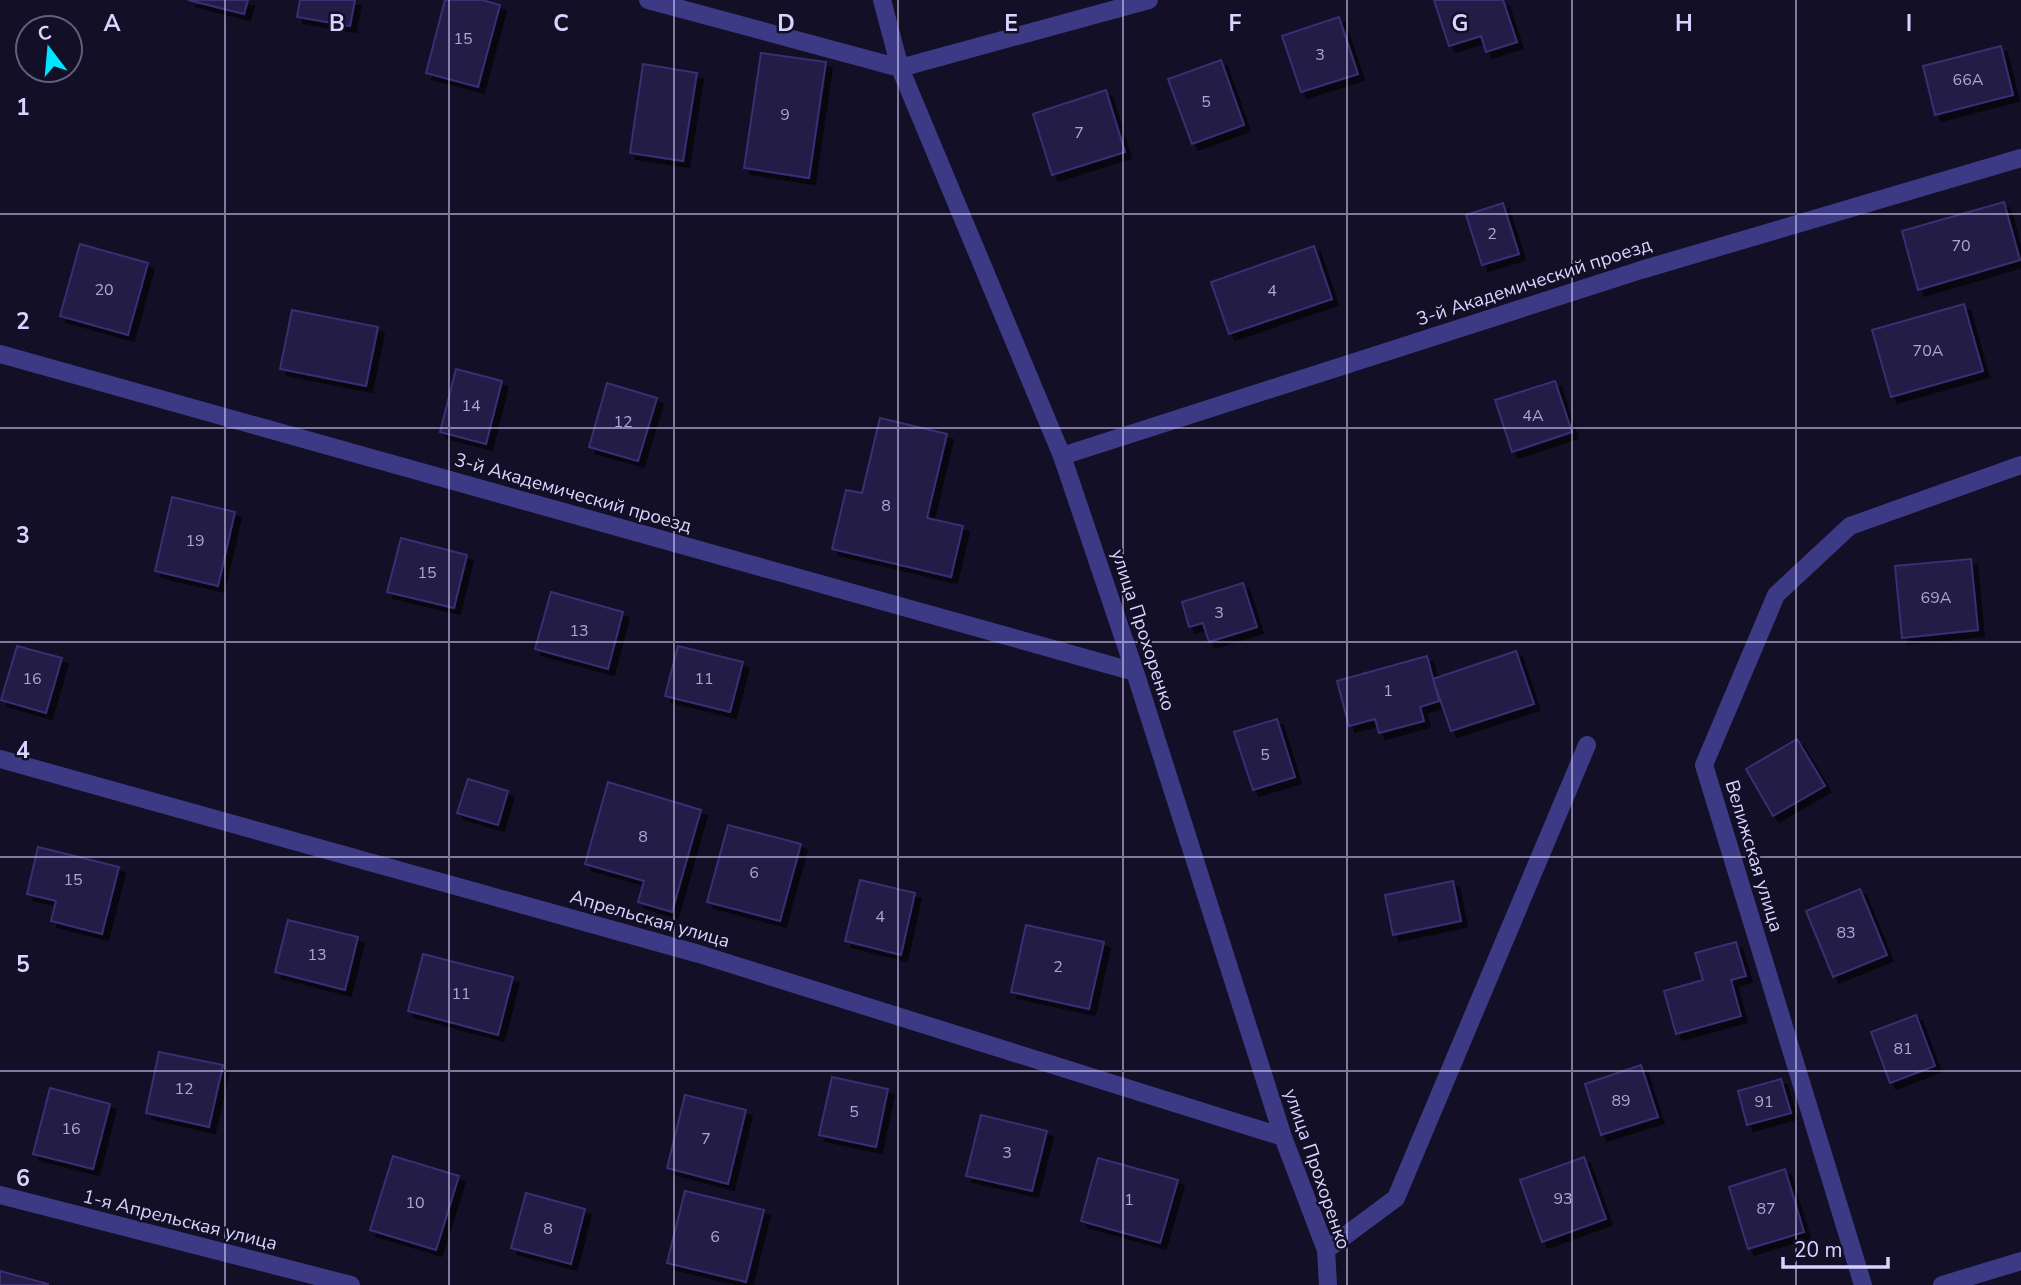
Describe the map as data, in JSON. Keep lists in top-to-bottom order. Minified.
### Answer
{"streets":{"street":["3-й Академический проезд","улица Прохоренко","Велижская улица","Апрельская улица","1-я Апрельская улица"]},"crossings":[["3-й Академический проезд","улица Прохоренко"],["улица Прохоренко","Апрельская улица"]],"house_numbers":["15","3","66А","5","9","7","2","70","20","4","70А","14","4А","12","8","19","15","69А","3","13","16","11","1","5","8","6","15","4","83","13","2","11","81","12","89","91","5","16","7","3","93","1","10","87","8","6"],"scale_bar":"20 m","north":"top","grid":{"columns":["A","B","C","D","E","F","G","H","I"],"rows":["1","2","3","4","5","6"]}}
